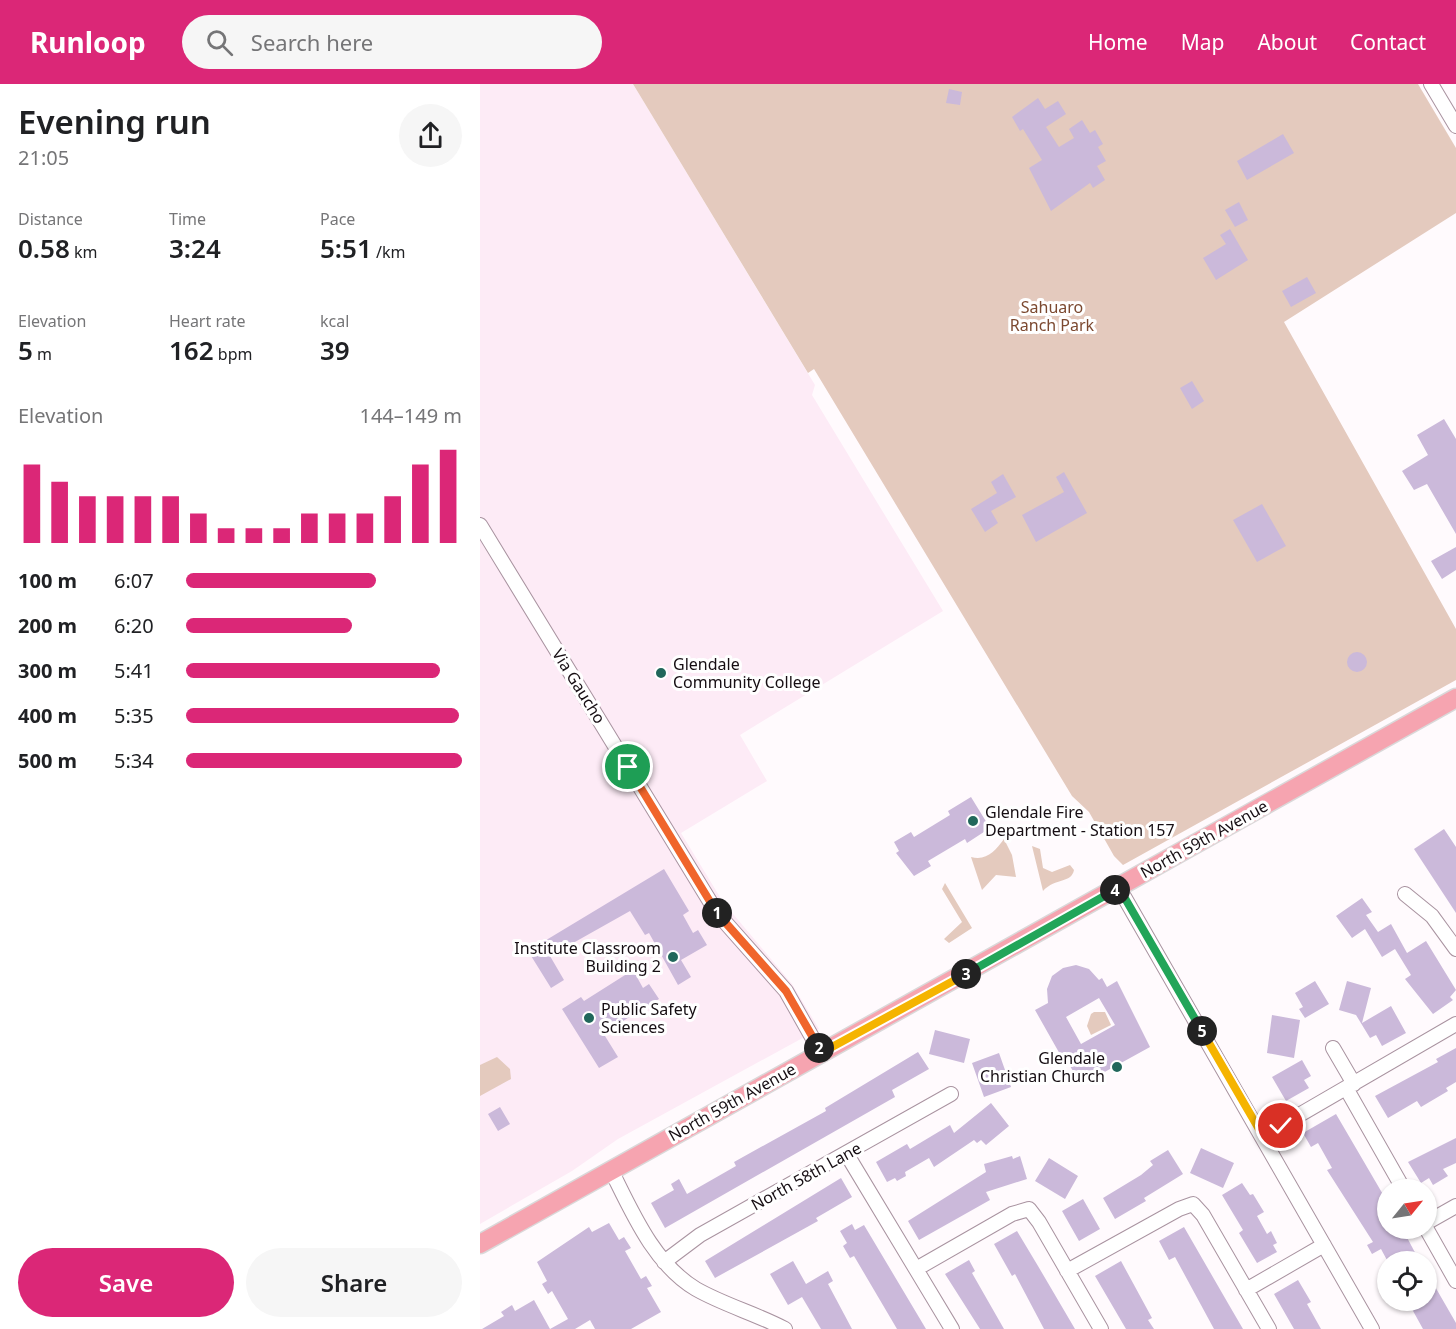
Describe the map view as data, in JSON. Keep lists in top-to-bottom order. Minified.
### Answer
{"streets":{"main road":["North 59th Avenue"],"street":["Via Gaucho","North 58th Lane"]},"crossings":[["Via Gaucho","North 59th Avenue"]],"parks":["Sahuaro Ranch Park"],"places":["Glendale Community College","Glendale Fire Department - Station 157","Institute Classroom Building 2","Public Safety Sciences","Glendale Christian Church"],"north":"top right","page":{"header":"Runloop","search":"Search here","nav":["Home","Map","About","Contact"],"heading":["Evening run","21:05"],"stats":[["Distance","0.58 km"],["Time","3:24"],["Pace","5:51 /km"],["Elevation","5 m"],["Heart rate","162 bpm"],["kcal","39"]],"chart":["Elevation","144–149 m"],"list":[{"name":"100 m","note":"6:07"},{"name":"200 m","note":"6:20"},{"name":"300 m","note":"5:41"},{"name":"400 m","note":"5:35"},{"name":"500 m","note":"5:34"}],"pins":["4","1","3","5","2"],"buttons":["Save","Share"]}}
